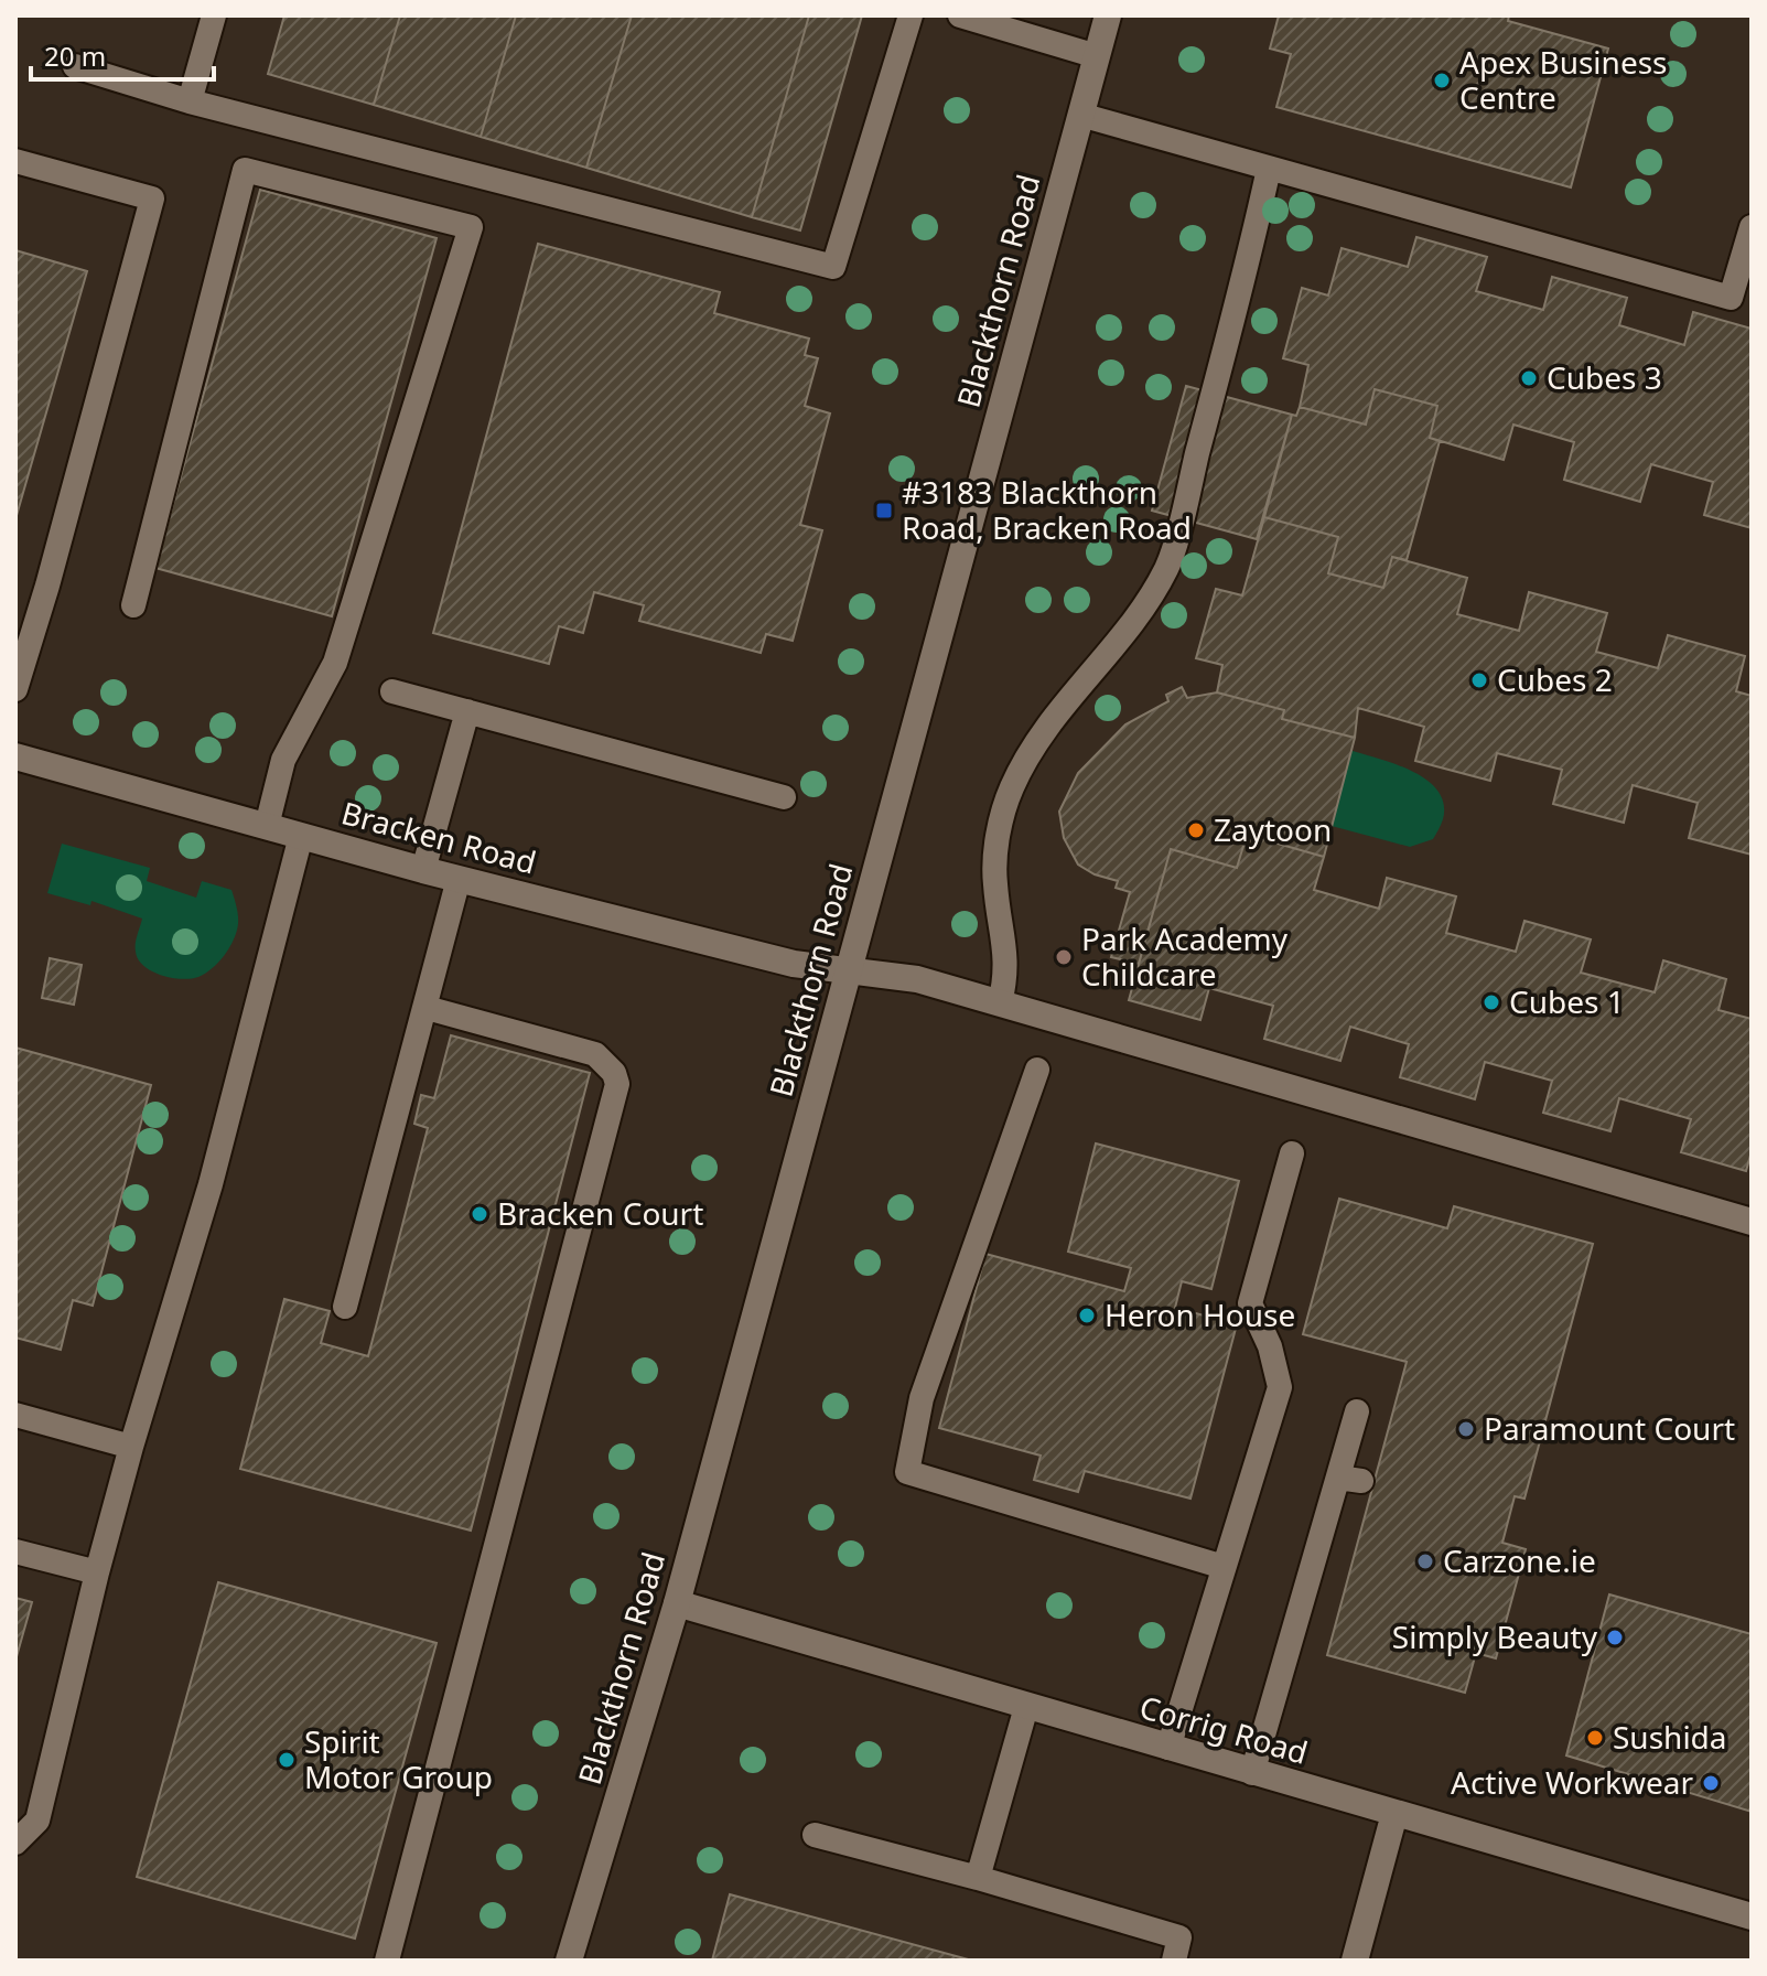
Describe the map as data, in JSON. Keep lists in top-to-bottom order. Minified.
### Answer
{"streets":{"street":["Blackthorn Road","Bracken Road","Corrig Road"]},"crossings":[["Blackthorn Road","Bracken Road"],["Blackthorn Road","Corrig Road"]],"places":{"other":["Apex Business Centre","Cubes 3","Cubes 2","Zaytoon","Park Academy Childcare","Cubes 1","Bracken Court","Heron House","Paramount Court","Carzone.ie","Simply Beauty","Sushida","Spirit Motor Group","Active Workwear"],"transit":["#3183 Blackthorn Road, Bracken Road"]},"scale_bar":"20 m"}
